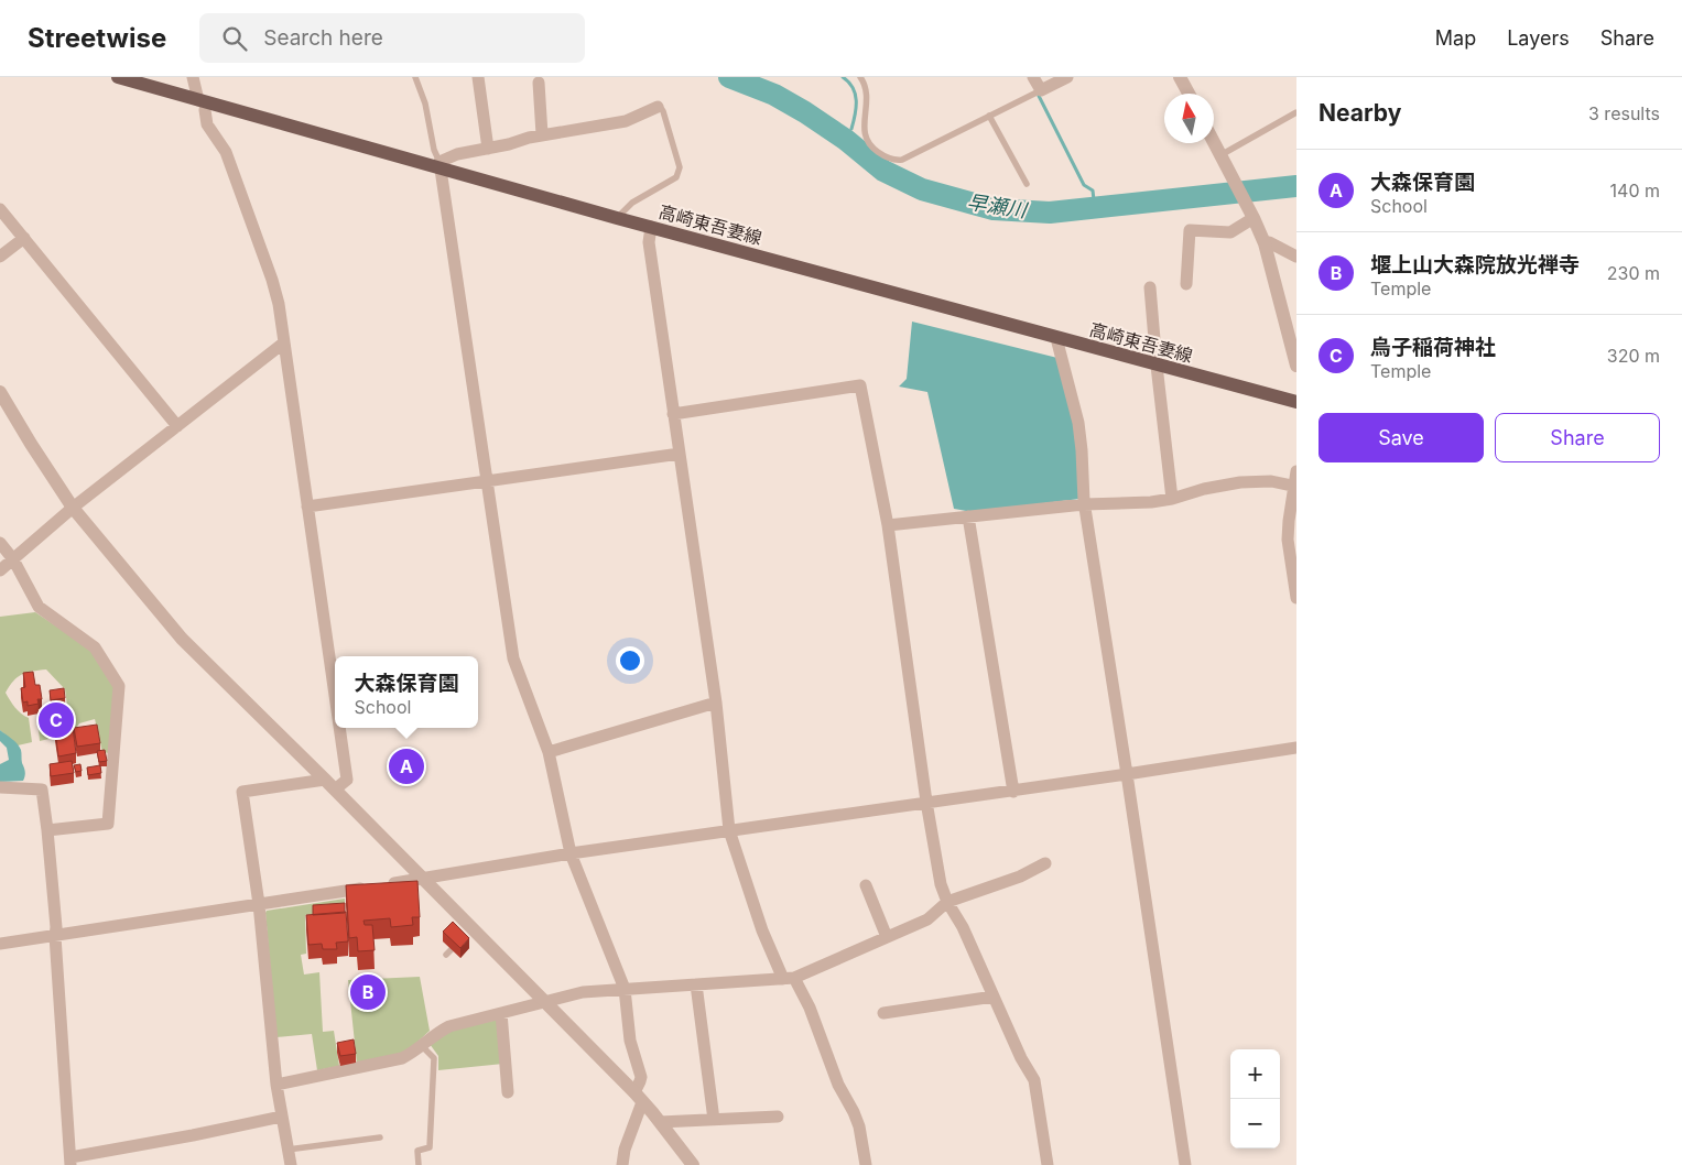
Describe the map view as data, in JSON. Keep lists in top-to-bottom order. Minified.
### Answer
{"streets":{"main road":["高崎東吾妻線"]},"water":["早瀬川"],"north":"top","page":{"header":"Streetwise","search":"Search here","nav":["Map","Layers","Share"],"heading":["Nearby","3 results"],"list":[{"mark":"A","name":"大森保育園","note":"School","value":"140 m"},{"mark":"B","name":"堰上山大森院放光禅寺","note":"Temple","value":"230 m"},{"mark":"C","name":"烏子稲荷神社","note":"Temple","value":"320 m"}],"buttons":["Save","Share"],"popup":["大森保育園","School"],"pins":["C","A","B"],"map_buttons":["+","−"]}}
